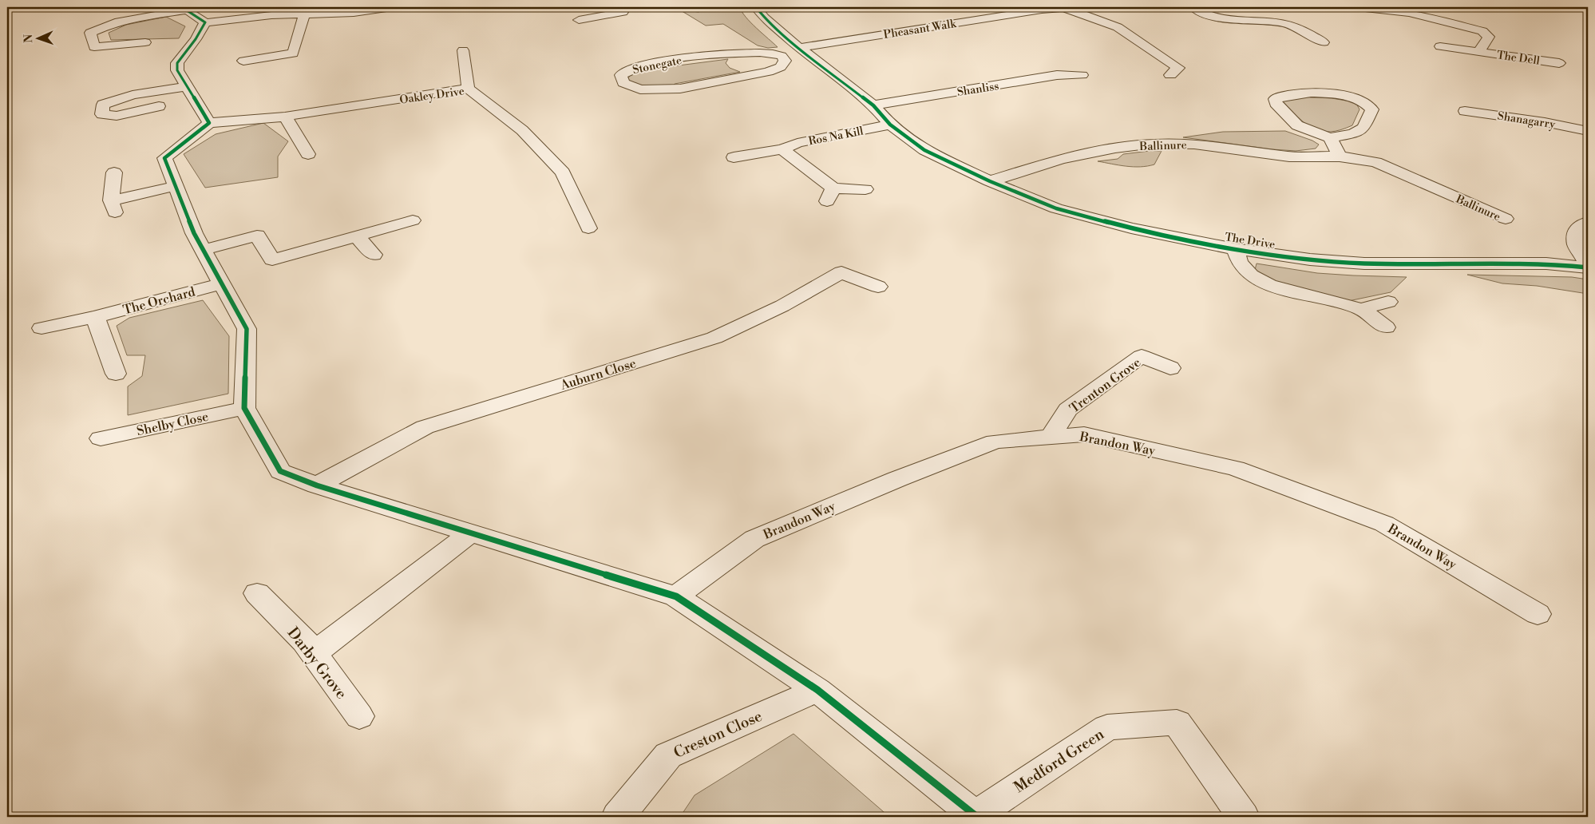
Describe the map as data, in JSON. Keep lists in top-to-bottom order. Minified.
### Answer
{"streets":{"street":["Pheasant Walk","The Dell","Stonegate","Shanliss","Oakley Drive","Shanagarry","Ros Na Kill","Ballinure","The Drive","The Orchard","Auburn Close","Trenton Grove","Shelby Close","Brandon Way","Darby Grove","Creston Close","Medford Green"]},"crossings":[["Pheasant Walk","Stonegate"],["Pheasant Walk","The Drive"],["Stonegate","The Drive"],["Shanliss","The Drive"],["Ros Na Kill","The Drive"],["Ballinure","The Drive"],["Trenton Grove","Brandon Way"]],"north":"left"}
